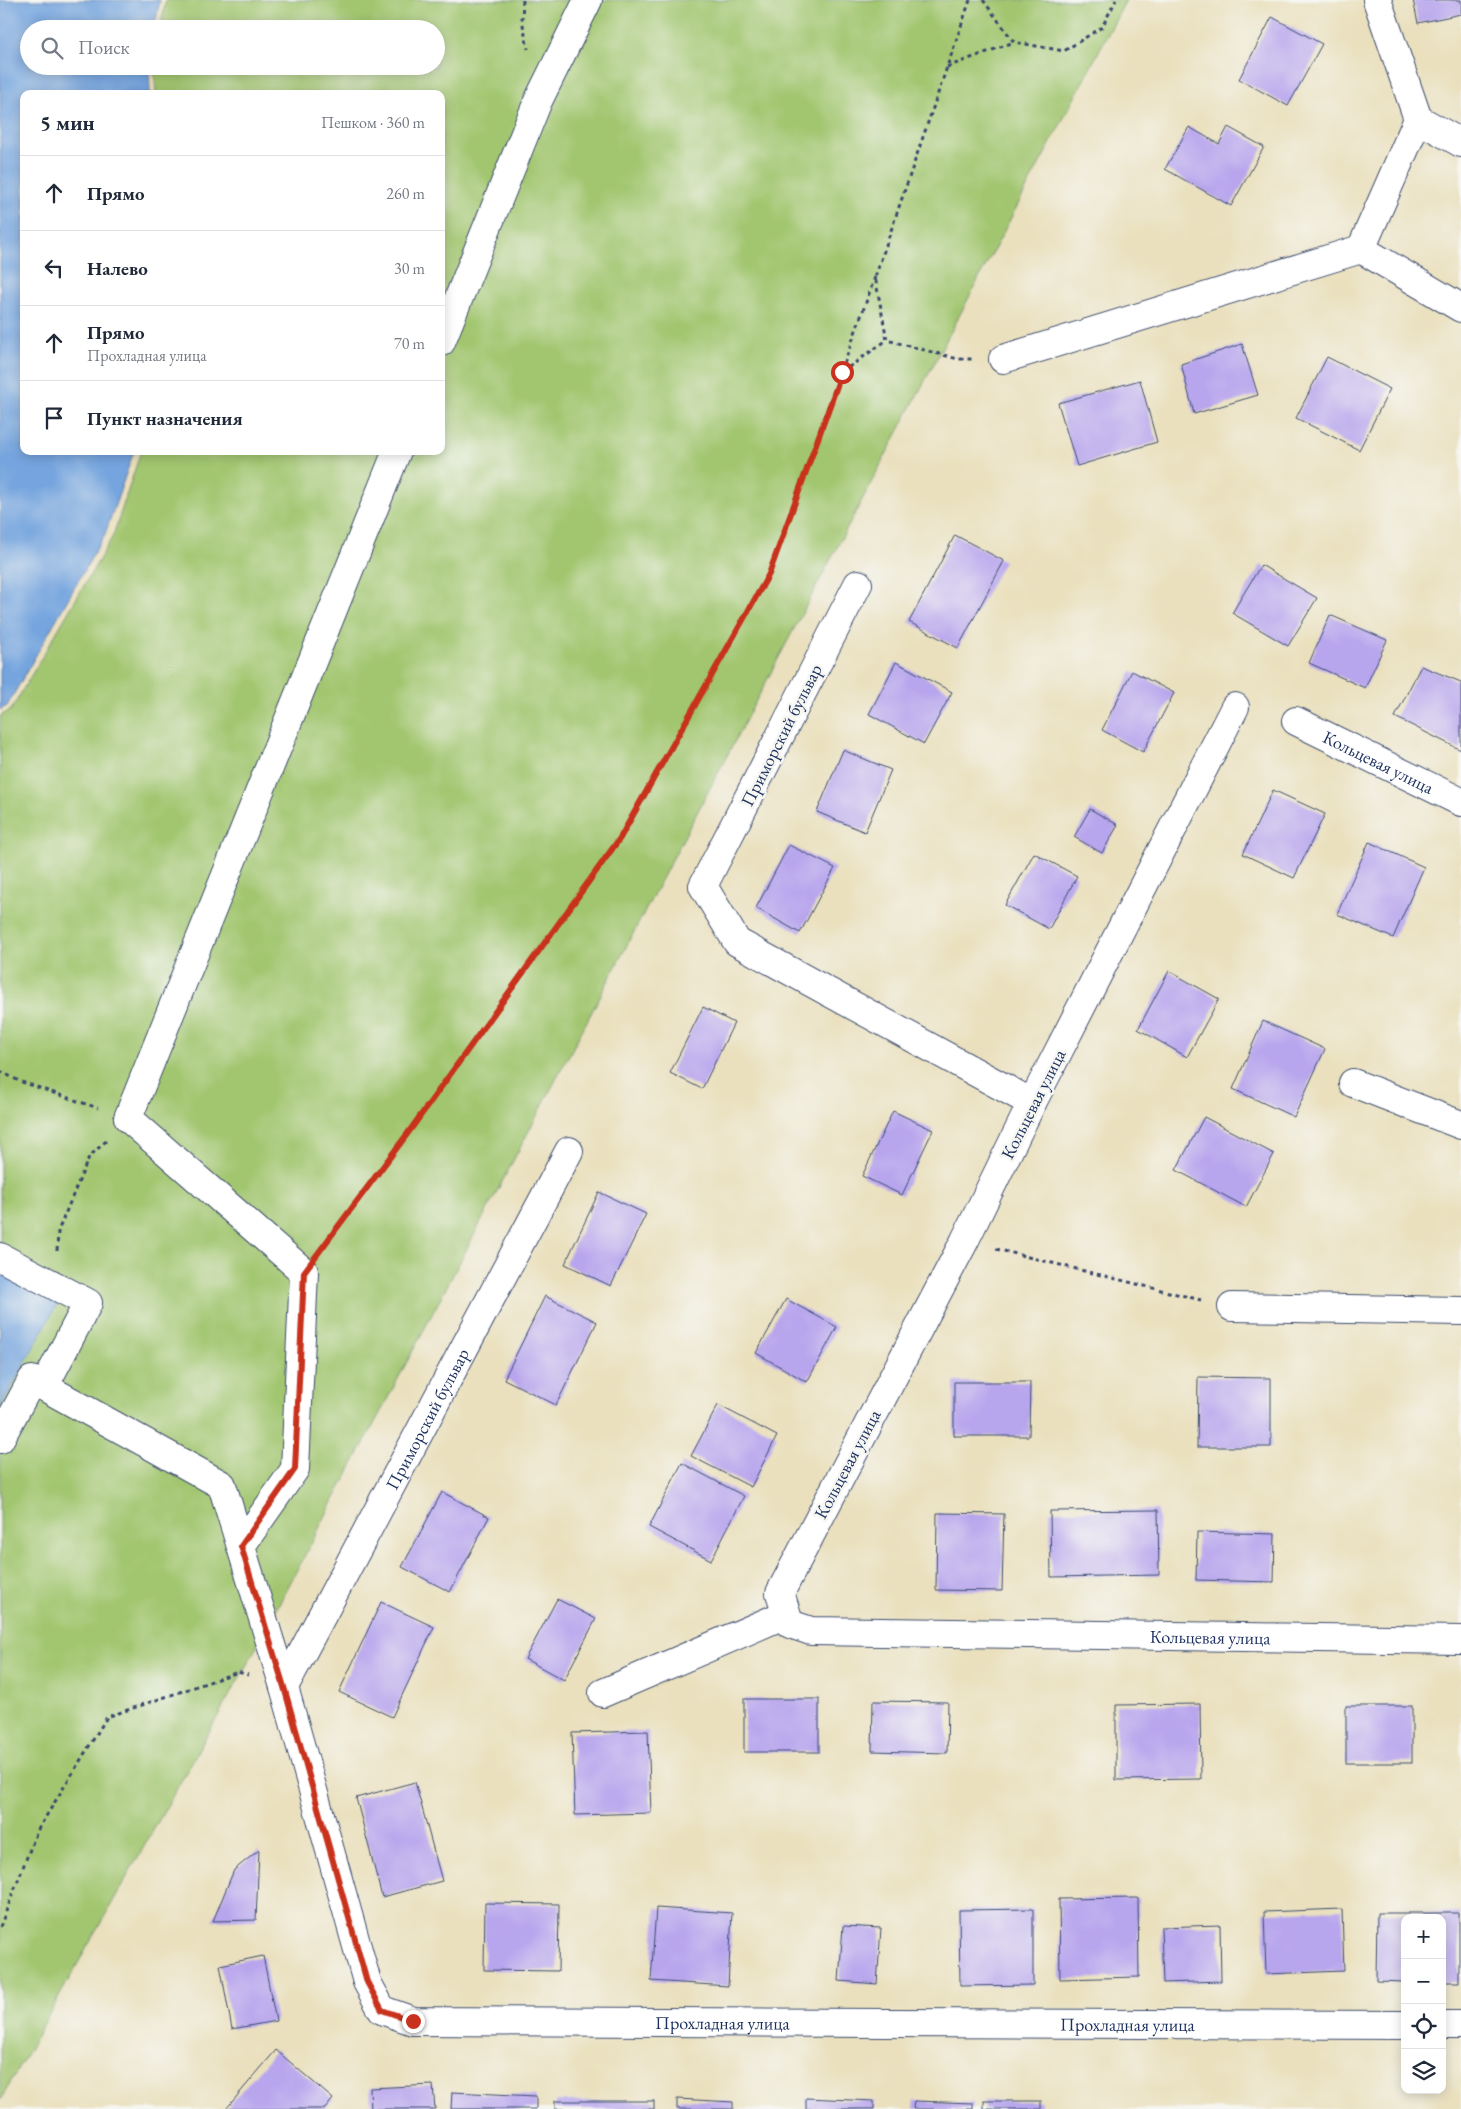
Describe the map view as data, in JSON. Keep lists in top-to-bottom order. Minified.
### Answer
{"streets":{"street":["Приморский бульвар","Кольцевая улица","Прохладная улица"]},"crossings":[["Приморский бульвар","Кольцевая улица"],["Приморский бульвар","Прохладная улица"]],"page":{"search":"Поиск","heading":["5 мин","Пешком · 360 m"],"list":[["Прямо","260 m"],["Налево","30 m"],["Прямо","Прохладная улица","70 m"],"Пункт назначения"],"map_buttons":["+","−"]}}
